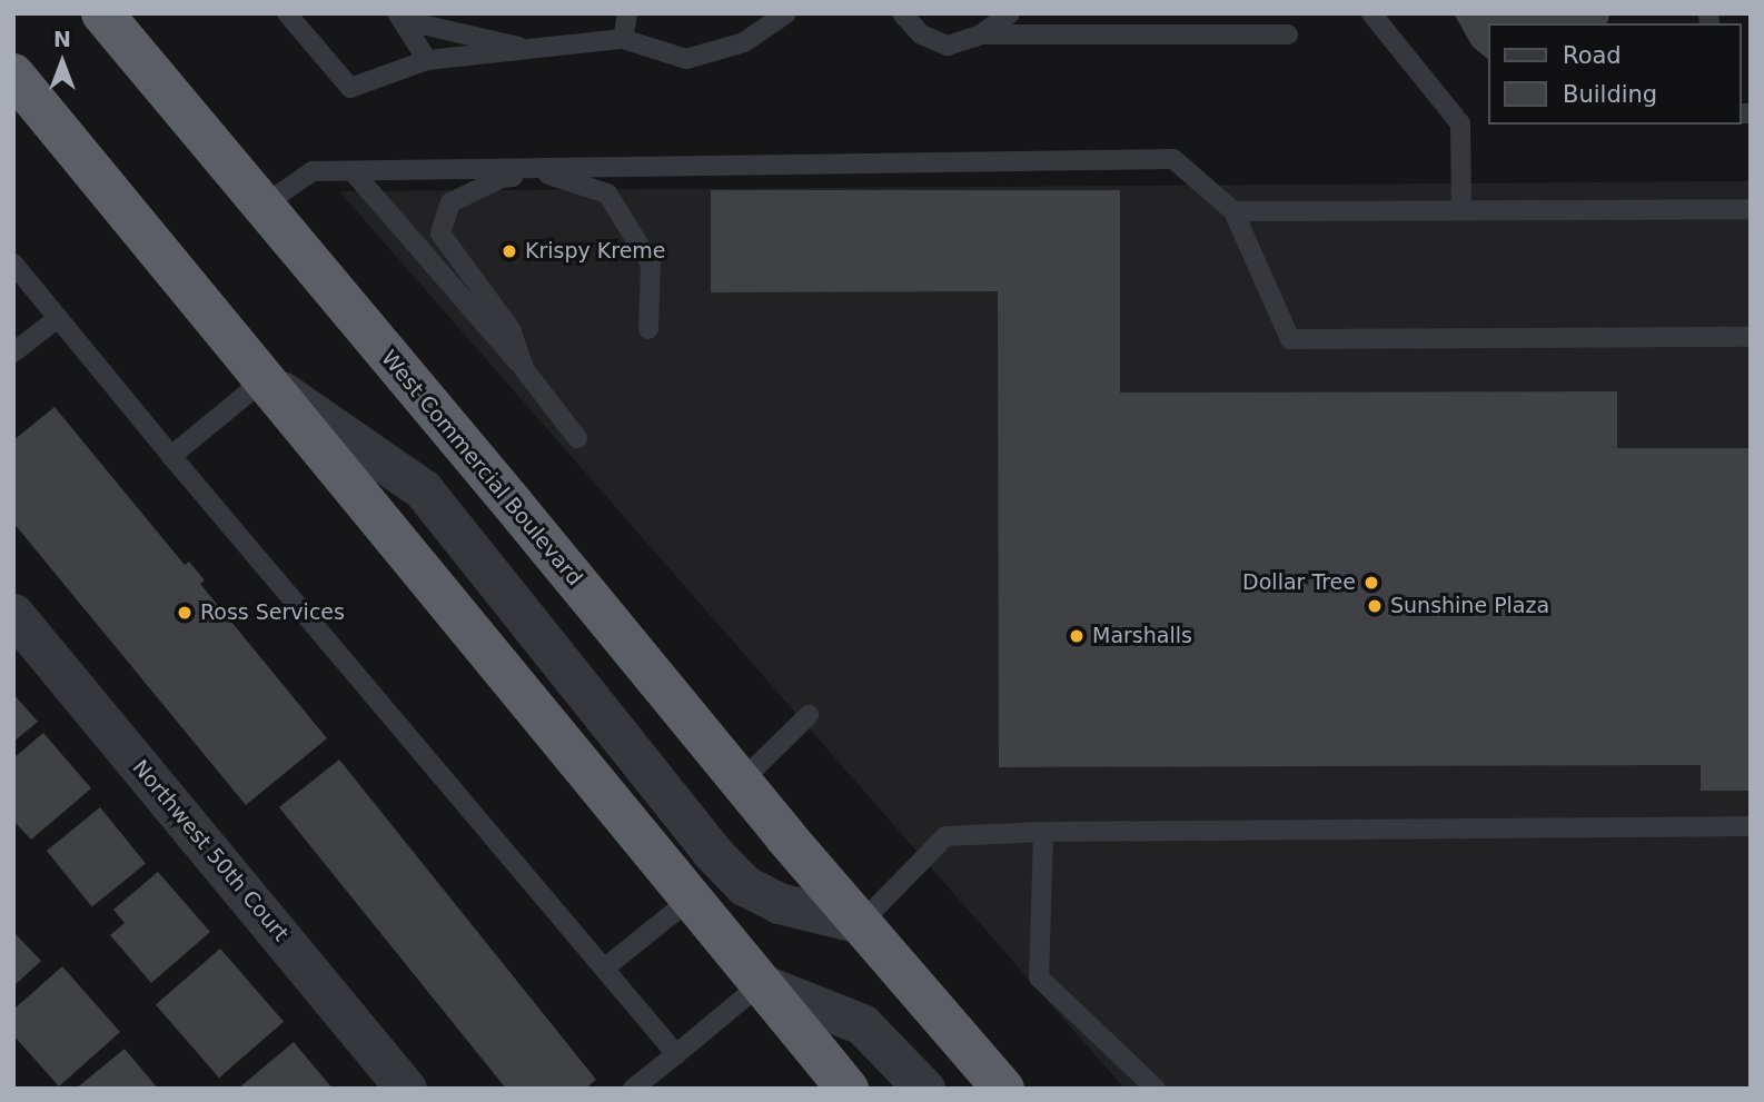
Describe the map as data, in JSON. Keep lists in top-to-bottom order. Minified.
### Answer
{"streets":{"highway":["West Commercial Boulevard"],"street":["Northwest 50th Court"]},"places":["Krispy Kreme","Dollar Tree","Sunshine Plaza","Ross Services","Marshalls"],"legend":["Road","Building"],"north":"top"}
